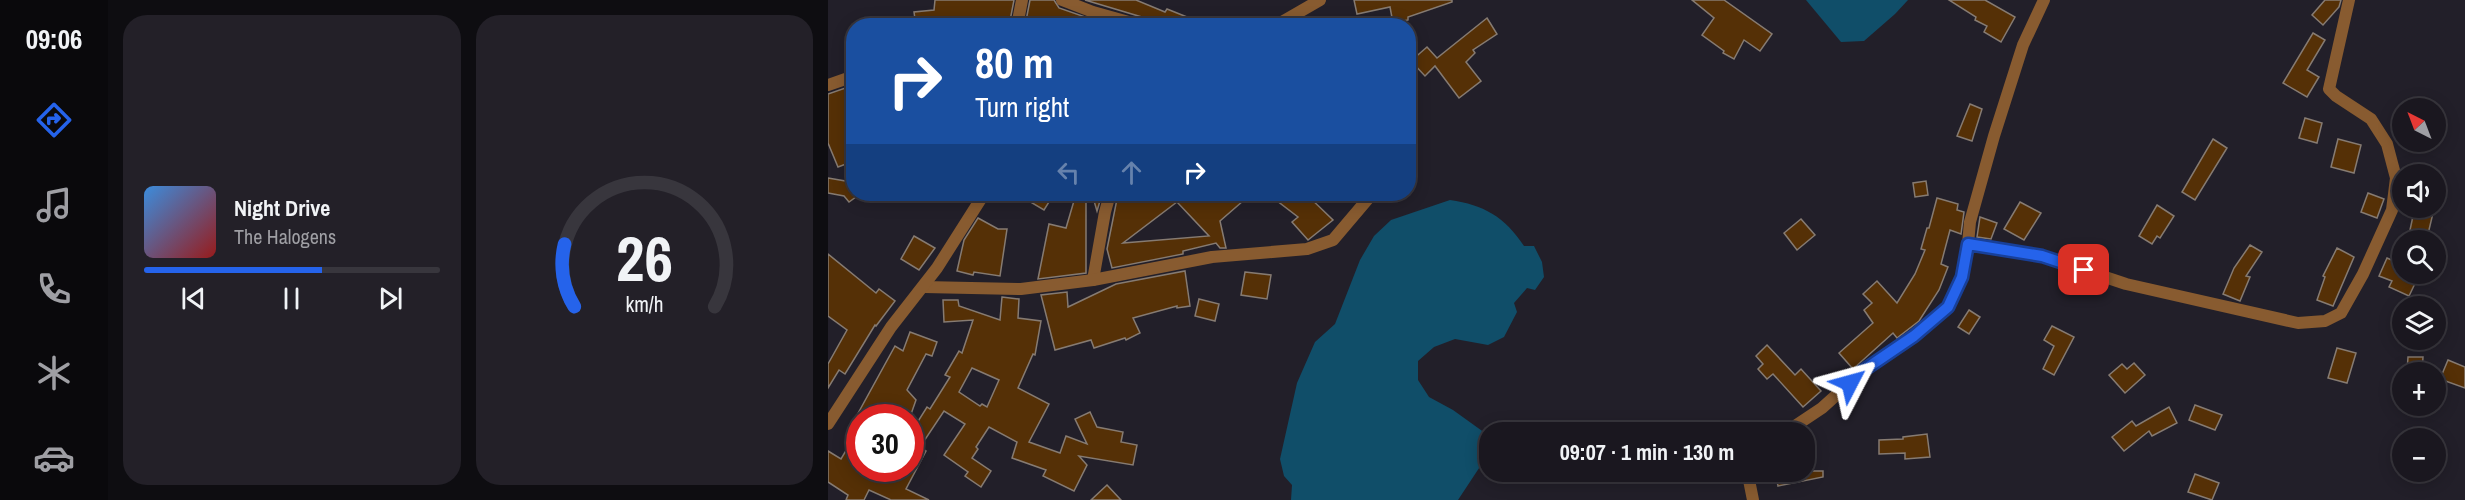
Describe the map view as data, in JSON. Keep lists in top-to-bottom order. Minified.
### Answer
{"north":"top left","page":{"tabs":"09:06","turn":["80 m","Turn right"],"map_buttons":["+","−"],"song":["Night Drive","The Halogens"],"limit":"30","trip":"09:07 · 1 min · 130 m","gauge":["26","km/h"]}}
